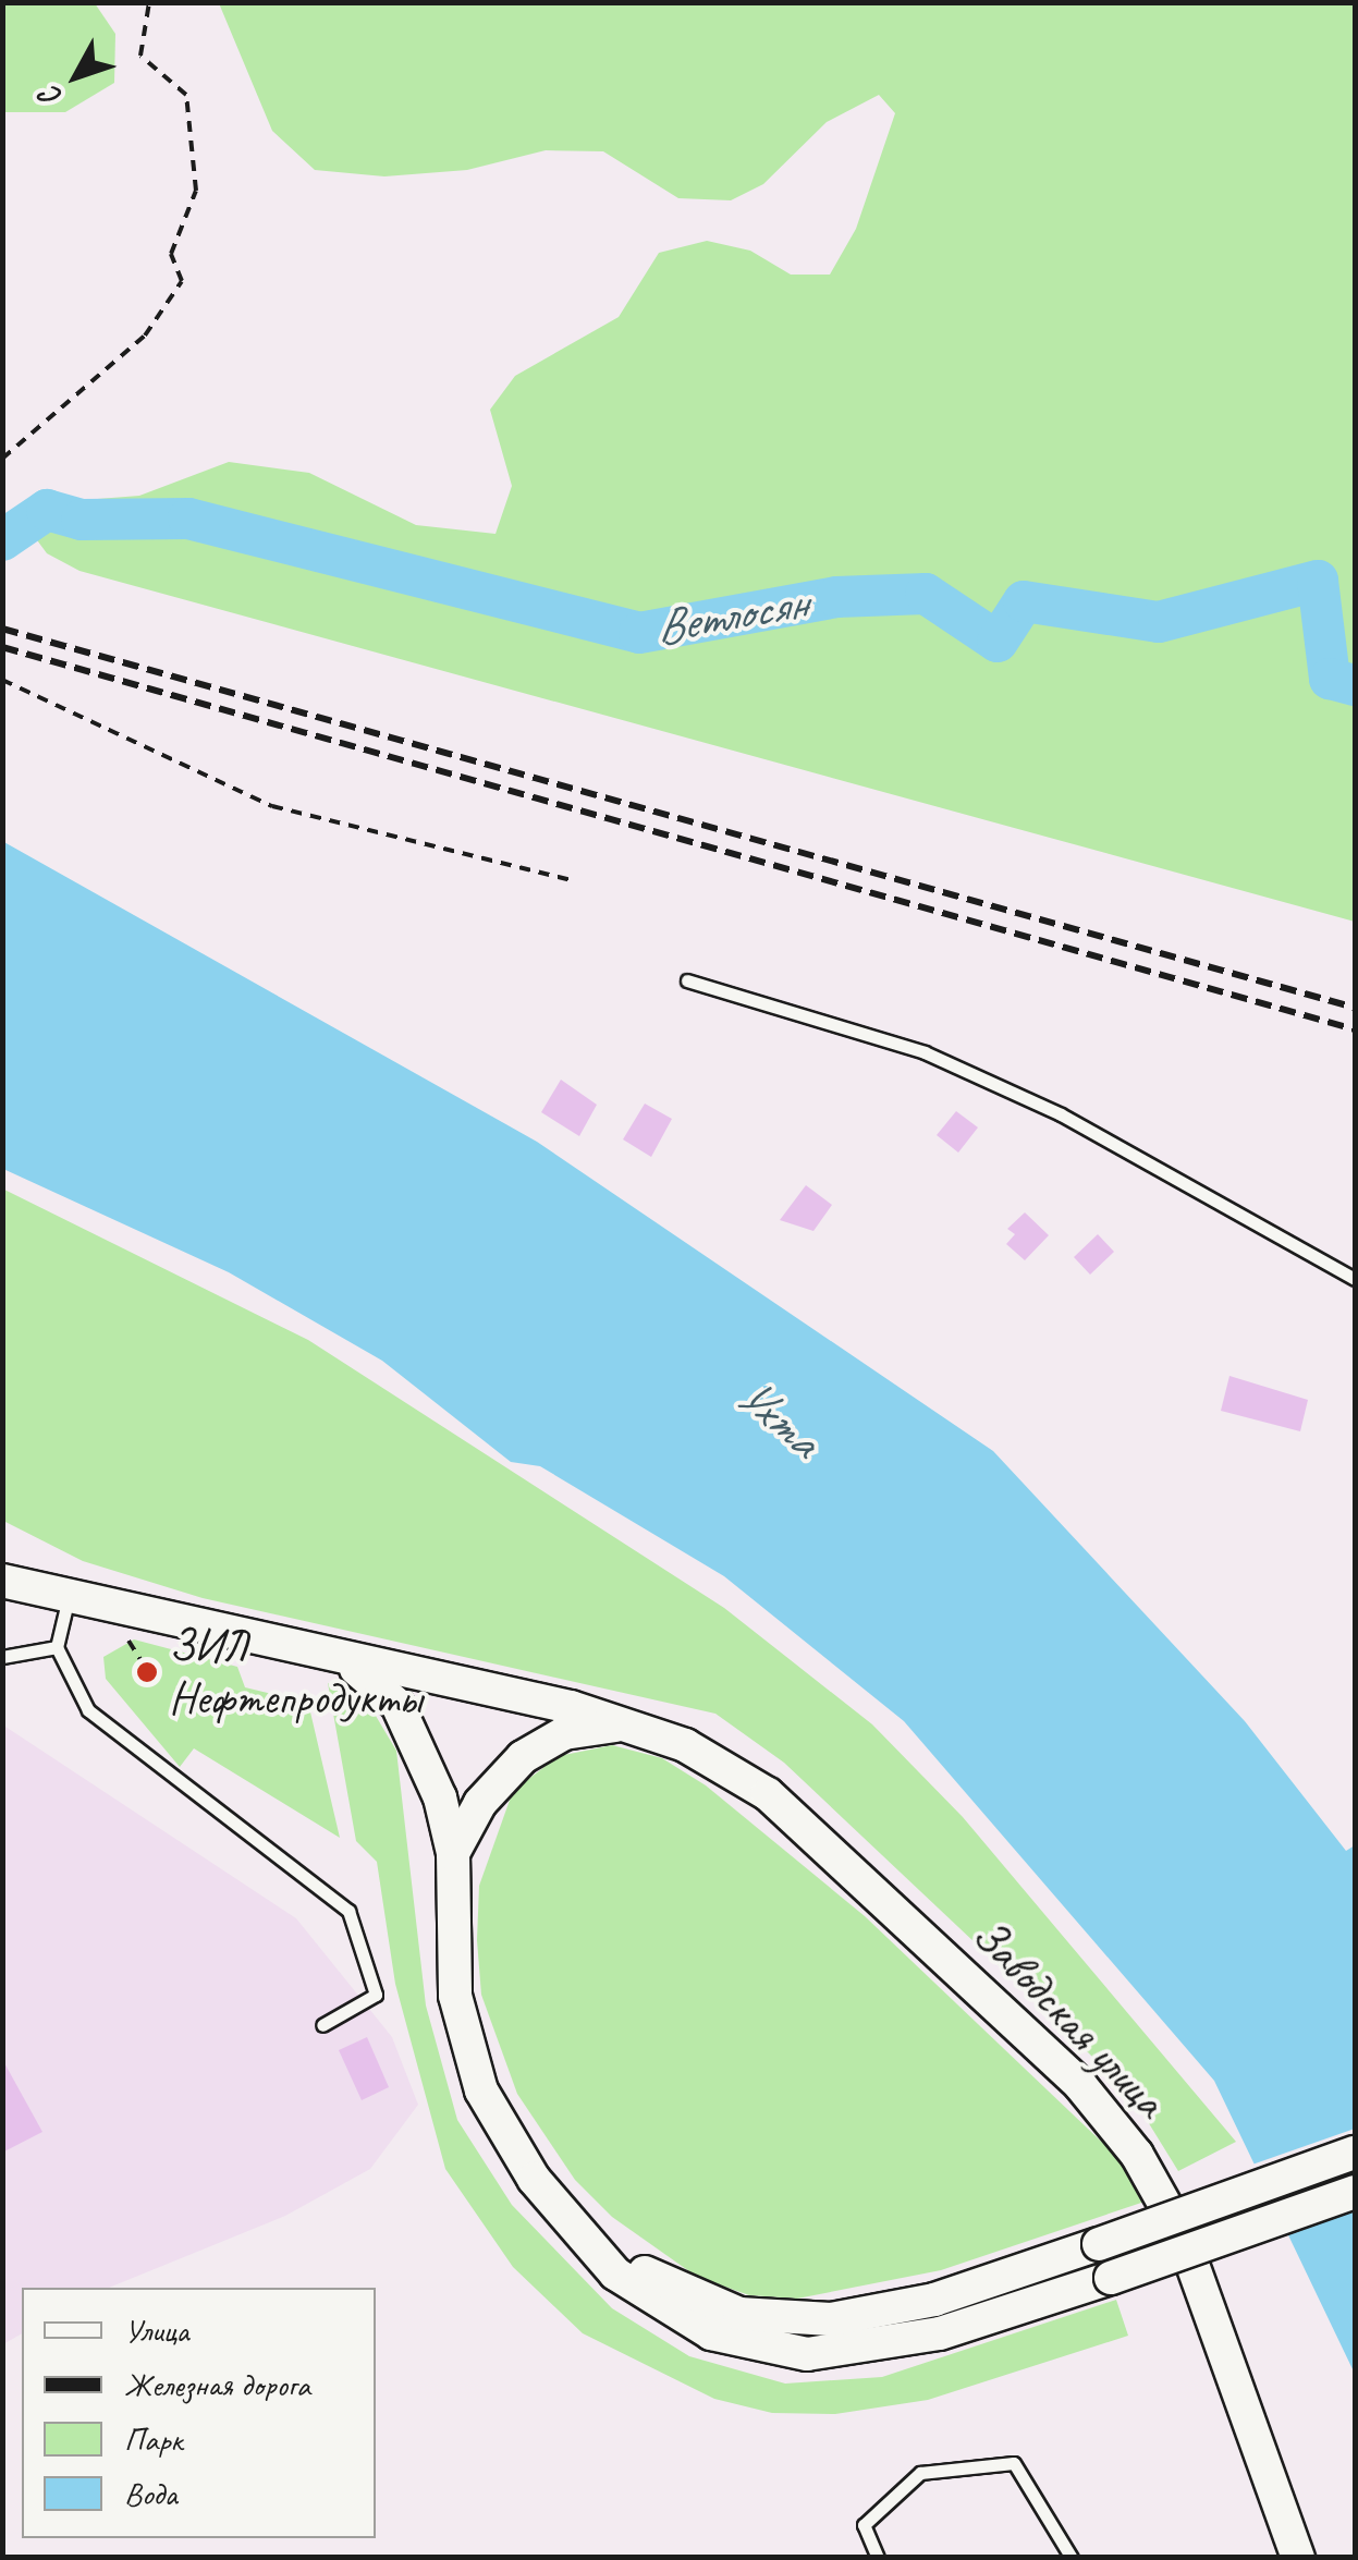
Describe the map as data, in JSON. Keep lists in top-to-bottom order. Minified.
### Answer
{"streets":{"street":["Заводская улица"]},"water":["Ветлосян","Ухта"],"places":["ЗИЛ Нефтепродукты"],"legend":["Улица","Железная дорога","Парк","Вода"],"north":"bottom left"}
